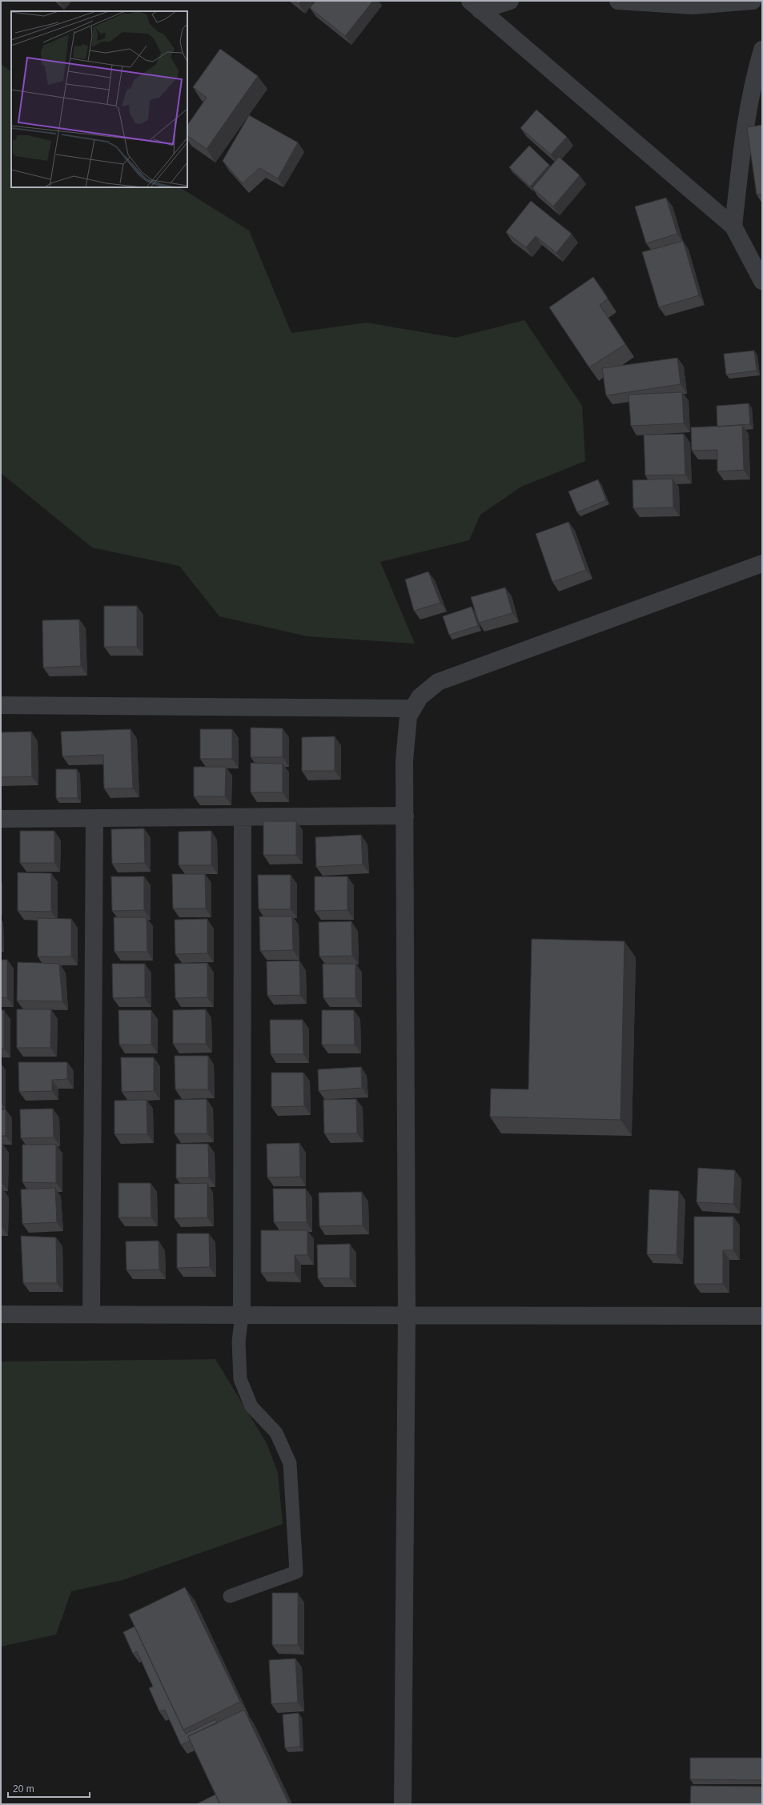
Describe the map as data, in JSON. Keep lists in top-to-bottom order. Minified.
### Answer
{"scale_bar":"20 m"}
